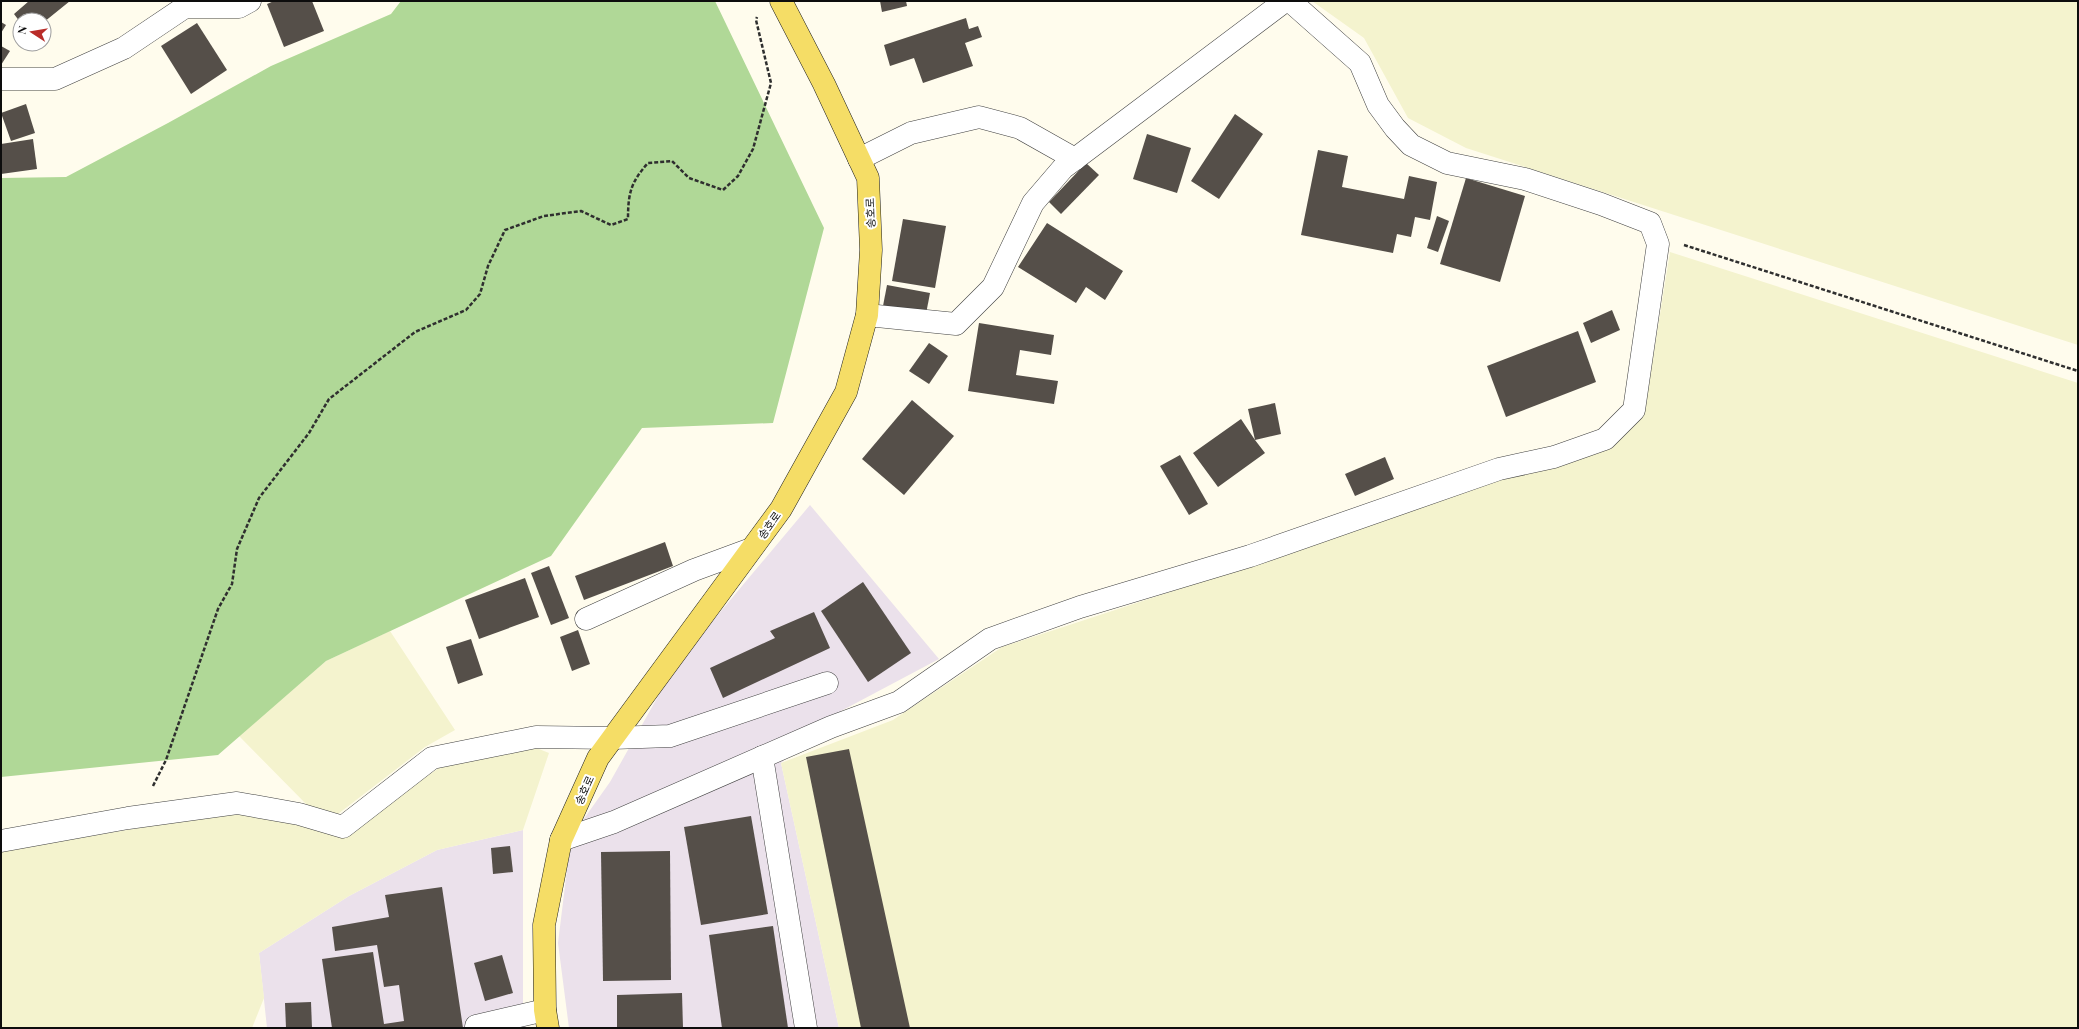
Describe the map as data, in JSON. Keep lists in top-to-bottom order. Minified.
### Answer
{"streets":{"main road":["송호로"]},"north":"left"}
